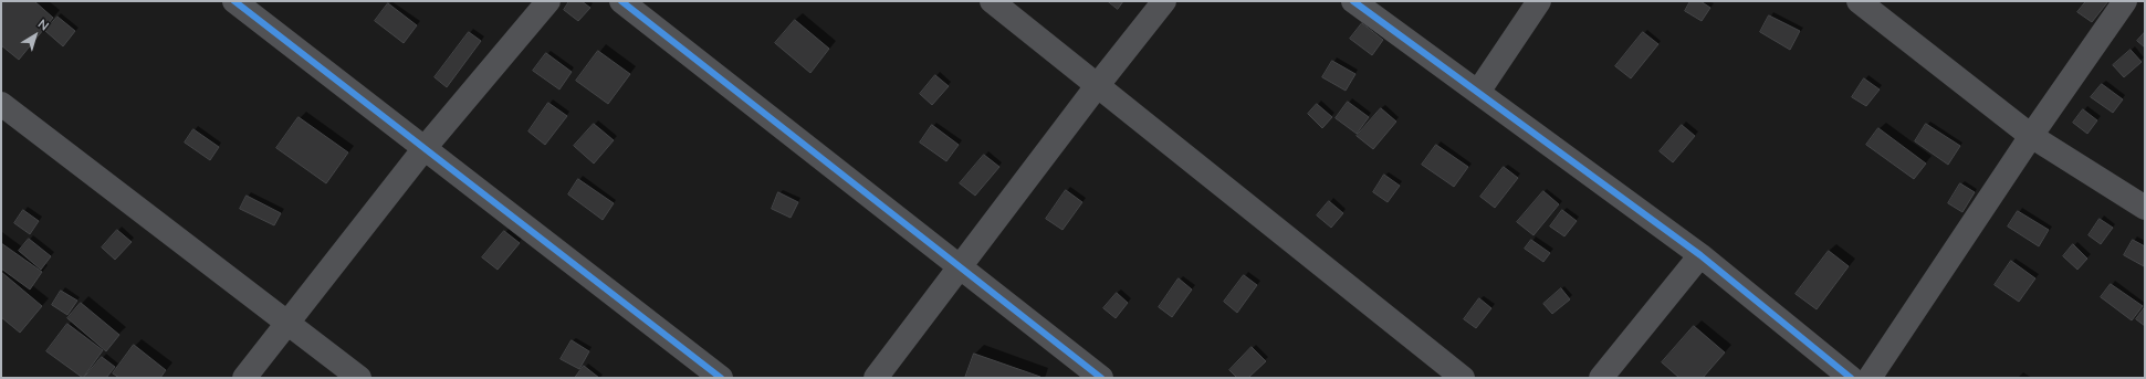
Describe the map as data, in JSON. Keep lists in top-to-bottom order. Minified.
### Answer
{"north":"top right"}
